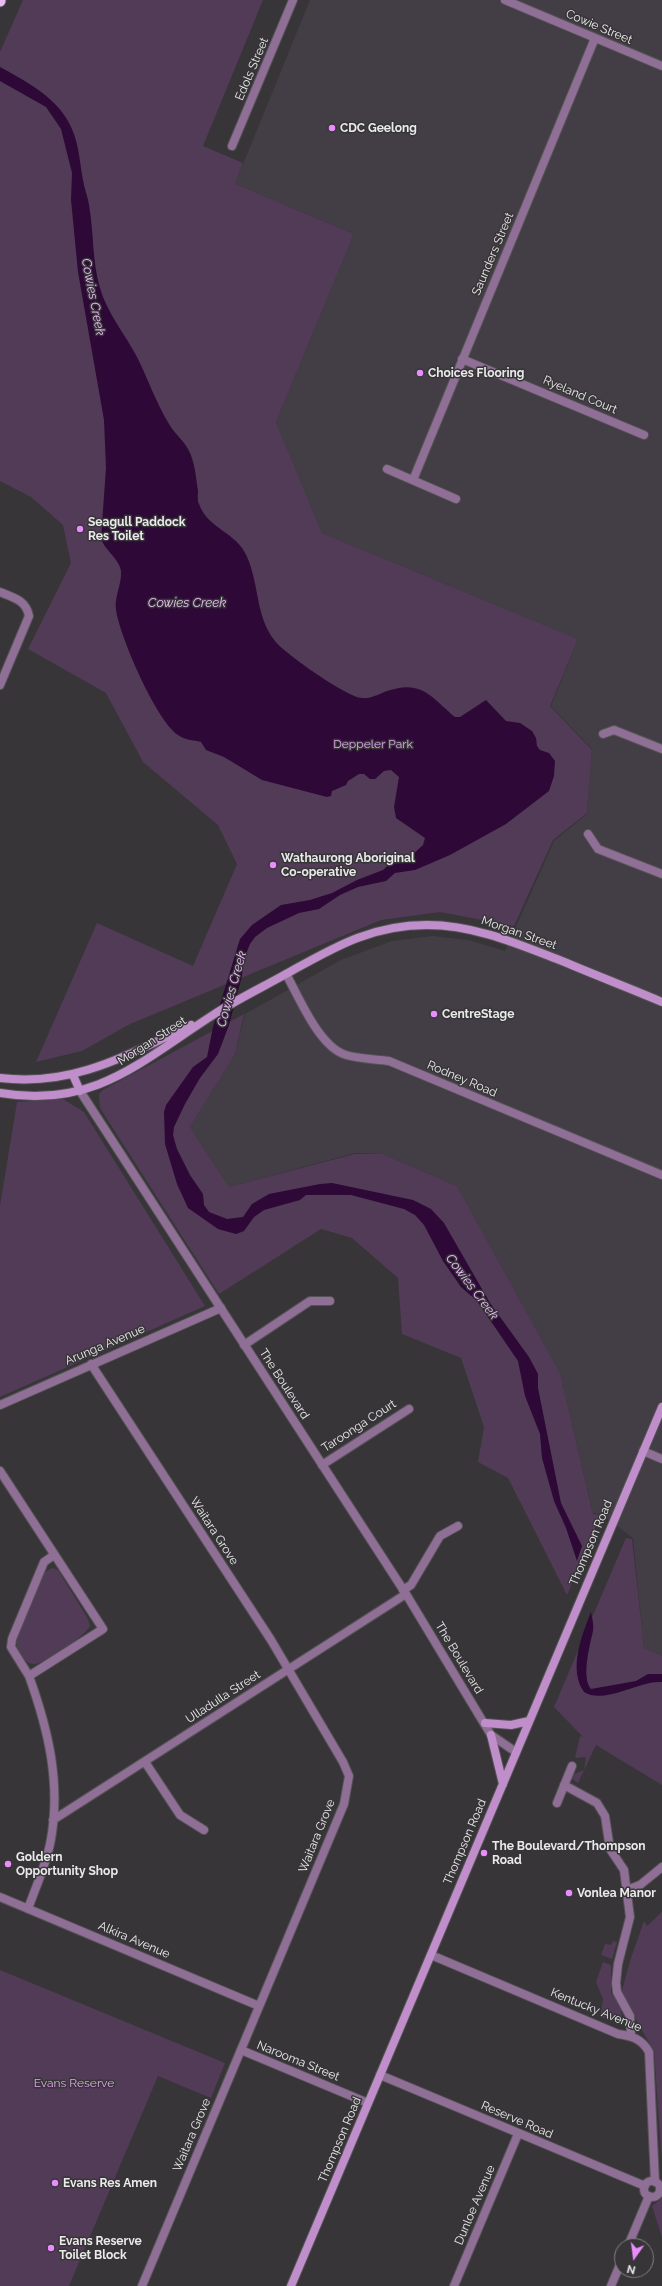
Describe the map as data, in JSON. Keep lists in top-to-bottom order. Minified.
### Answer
{"streets":{"main road":["Morgan Street","Thompson Road"],"street":["Cowie Street","Edols Street","Saunders Street","Ryeland Court","Rodney Road","Arunga Avenue","The Boulevard","Taroonga Court","Waitara Grove","Ulladulla Street","Alkira Avenue","Kentucky Avenue","Narooma Street","Reserve Road","Dunloe Avenue"]},"crossings":[["Cowie Street","Saunders Street"],["Saunders Street","Ryeland Court"],["Morgan Street","Rodney Road"],["Morgan Street","The Boulevard"],["Arunga Avenue","The Boulevard"],["Arunga Avenue","Waitara Grove"],["The Boulevard","Taroonga Court"],["The Boulevard","Thompson Road"],["The Boulevard","Ulladulla Street"],["Waitara Grove","Ulladulla Street"],["Waitara Grove","Alkira Avenue"],["Waitara Grove","Narooma Street"],["Thompson Road","Kentucky Avenue"],["Thompson Road","Narooma Street"],["Thompson Road","Reserve Road"],["Kentucky Avenue","Reserve Road"],["Reserve Road","Dunloe Avenue"]],"water":["Cowies Creek"],"parks":["Deppeler Park","Evans Reserve"],"places":["CDC Geelong","Choices Flooring","Seagull Paddock Res Toilet","Wathaurong Aboriginal Co-operative","CentreStage","The Boulevard/Thompson Road","Goldern Opportunity Shop","Vonlea Manor","Evans Res Amen","Evans Reserve Toilet Block"],"north":"bottom"}
